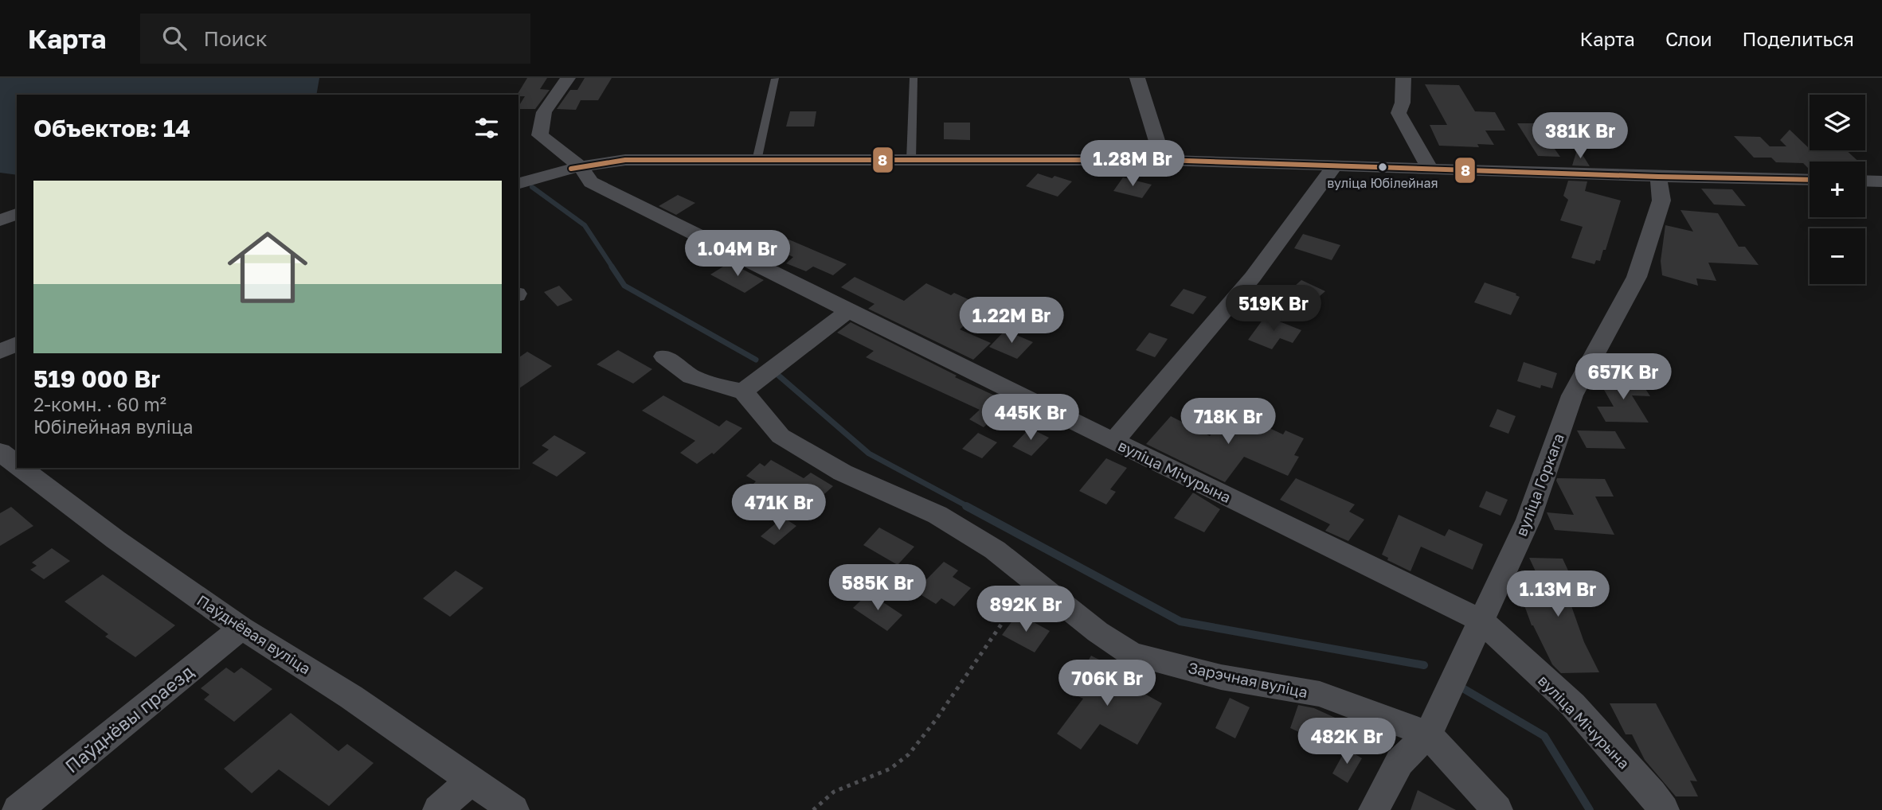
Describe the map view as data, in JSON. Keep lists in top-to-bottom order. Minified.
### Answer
{"streets":{"street":["вуліца Мічурына","вуліца Горкага","Паўднёвая вуліца","Зарэчная вуліца","Паўднёвы праезд"]},"crossings":[["вуліца Мічурына","вуліца Горкага"],["вуліца Горкага","Зарэчная вуліца"],["Паўднёвая вуліца","Паўднёвы праезд"]],"places":["вуліца Юбілейная"],"lines":["transit line 8"],"page":{"header":"Карта","search":"Поиск","nav":["Карта","Слои","Поделиться"],"map_buttons":["+","−"],"heading":"Объектов: 14","price":["381K Br","1.28M Br","1.04M Br","519K Br","1.22M Br","657K Br","445K Br","718K Br","471K Br","585K Br","1.13M Br","892K Br","706K Br","482K Br"],"list":[{"name":"519 000 Br","note":"2-комн. · 60 m² · Юбілейная вуліца"}]}}
